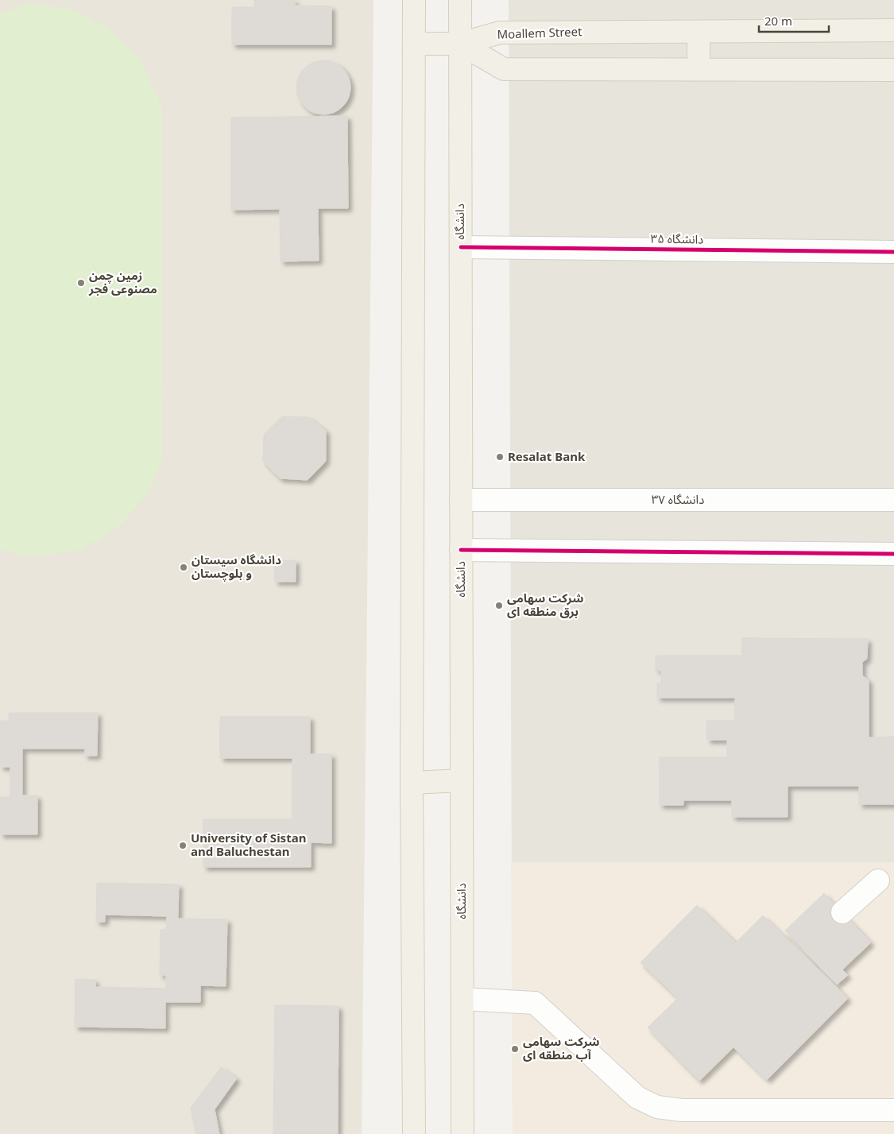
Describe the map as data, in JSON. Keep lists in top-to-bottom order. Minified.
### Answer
{"streets":{"main road":["Moallem Street","دانشگاه"],"street":["دانشگاه ۳۵","دانشگاه ۳۷"]},"crossings":[["Moallem Street","دانشگاه"],["دانشگاه","دانشگاه ۳۵"],["دانشگاه","دانشگاه ۳۷"]],"places":["زمین چمن مصنوعی فجر","Resalat Bank","دانشگاه سیستان و بلوچستان","شرکت سهامی برق منطقه ای","University of Sistan and Baluchestan","شرکت سهامی آب منطقه ای"],"scale_bar":"20 m"}
